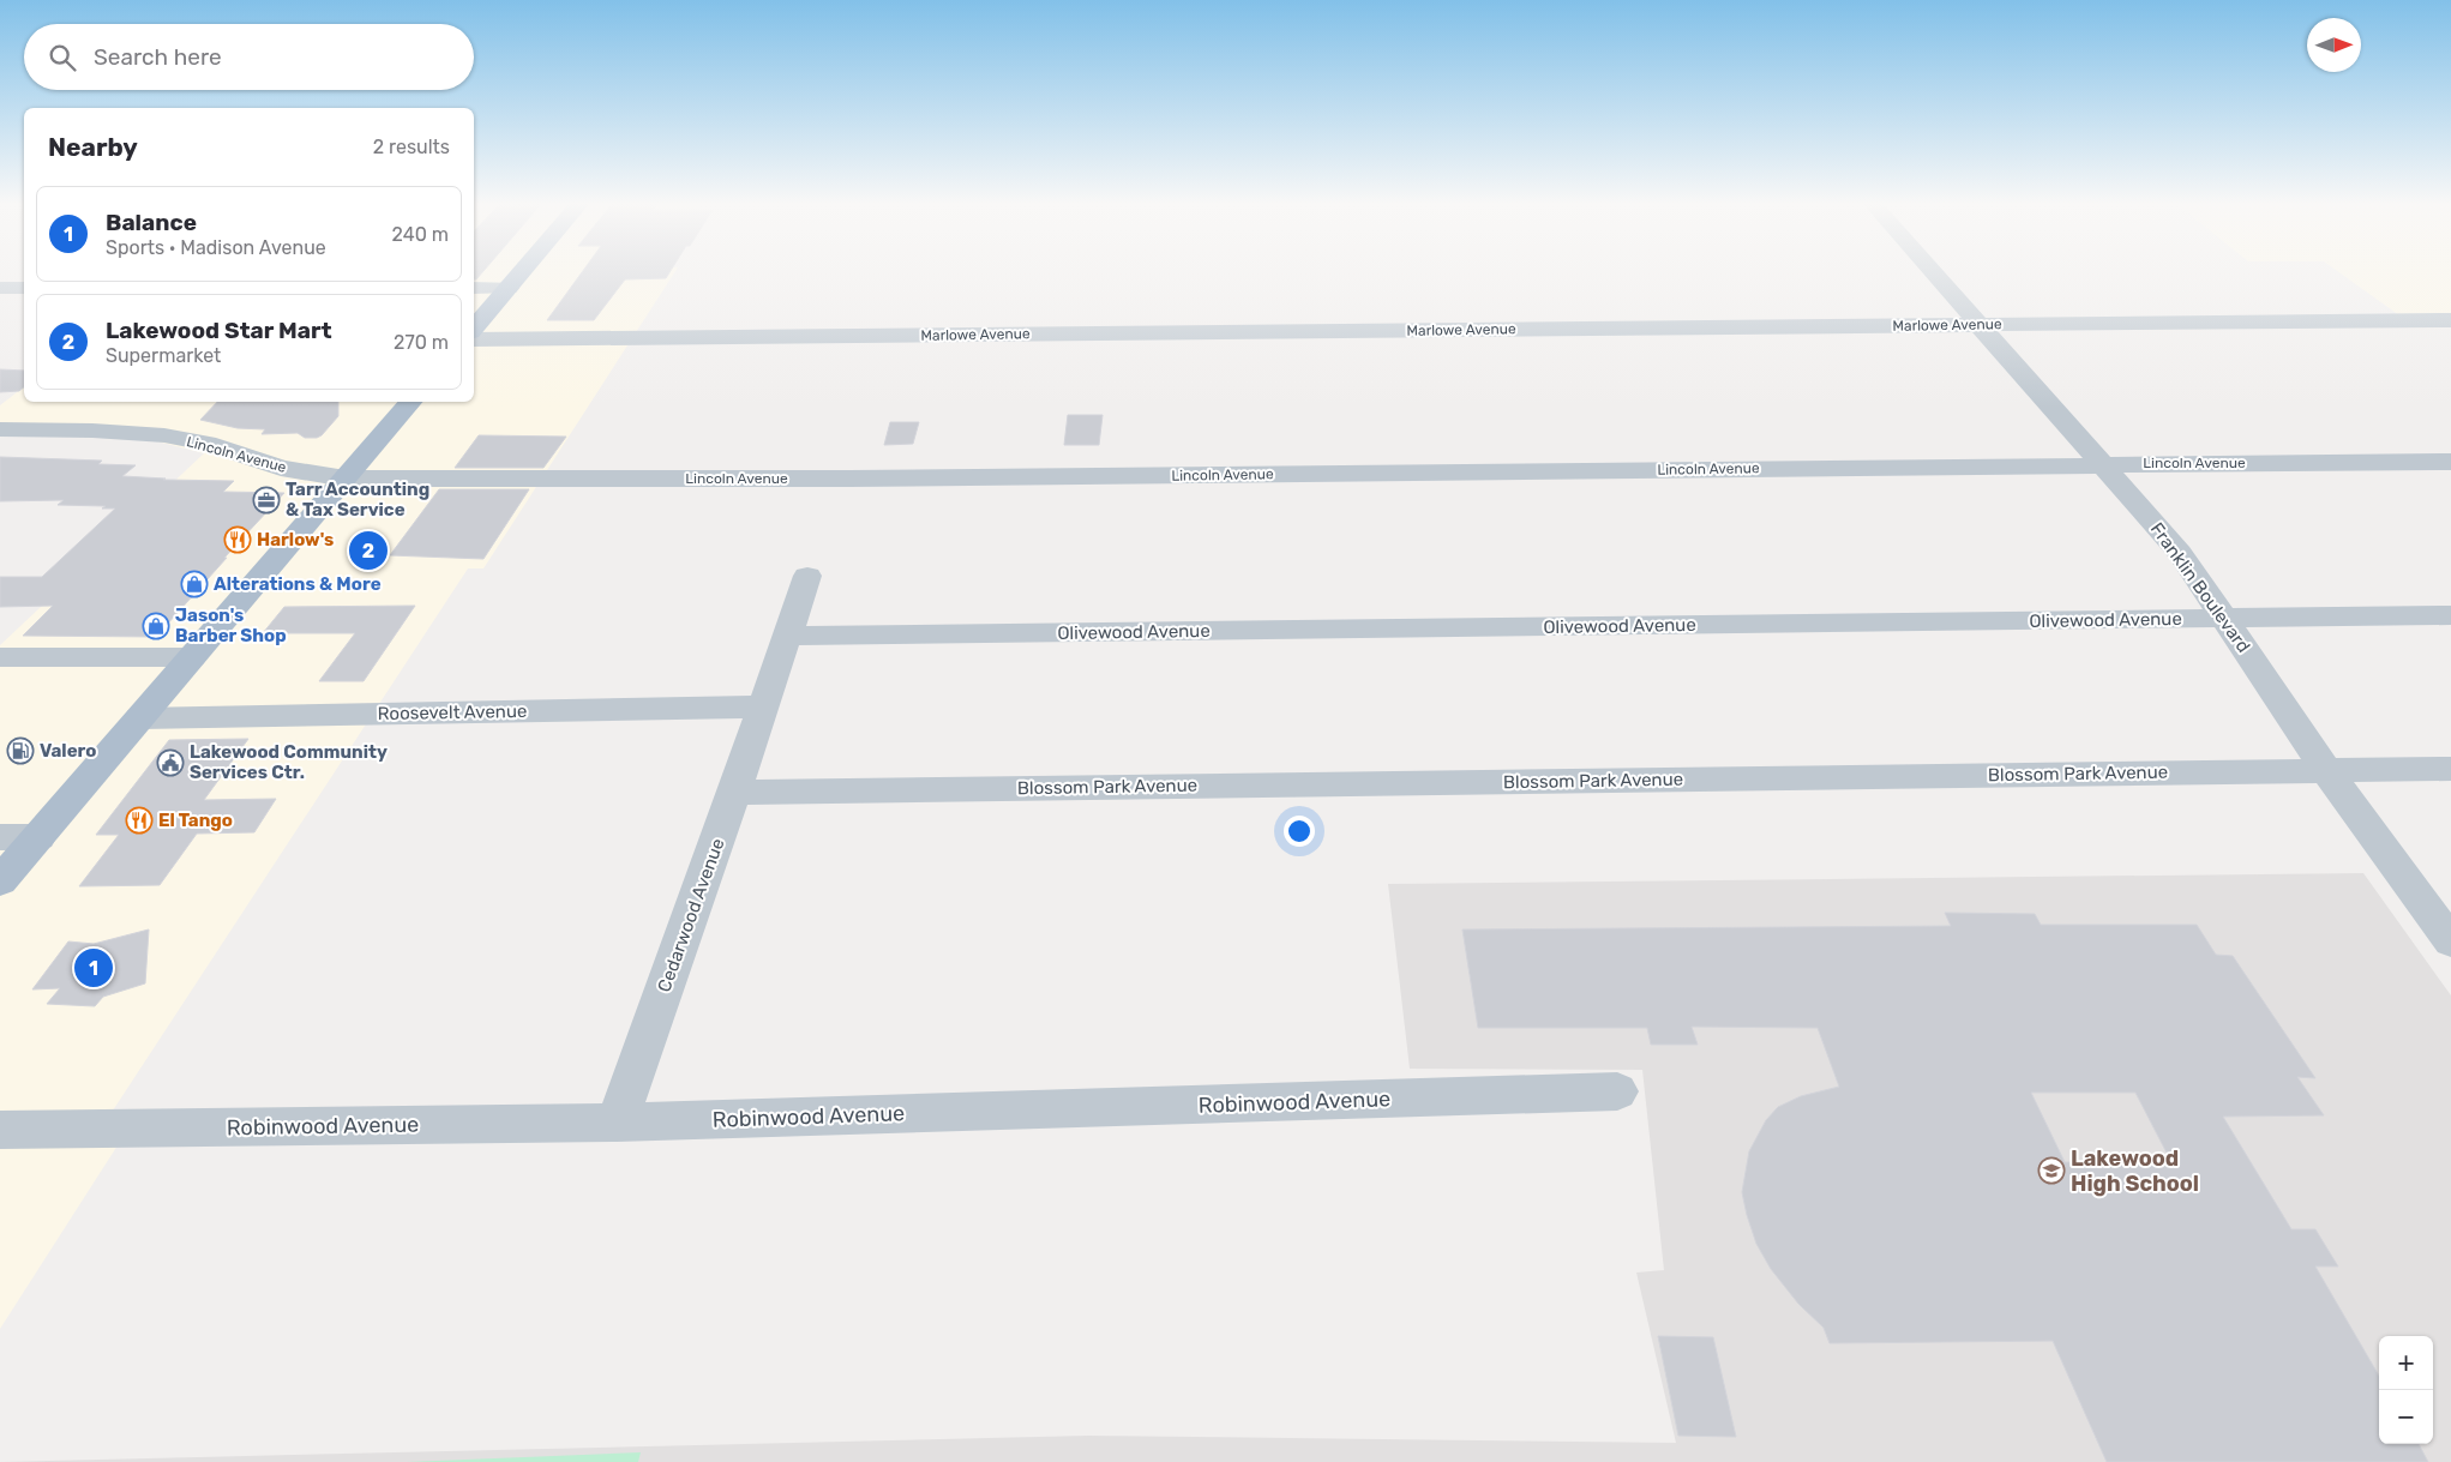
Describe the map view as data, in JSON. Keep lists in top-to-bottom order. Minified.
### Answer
{"streets":{"street":["Marlowe Avenue","Lincoln Avenue","Franklin Boulevard","Olivewood Avenue","Roosevelt Avenue","Blossom Park Avenue","Cedarwood Avenue","Robinwood Avenue"]},"crossings":[["Marlowe Avenue","Franklin Boulevard"],["Lincoln Avenue","Franklin Boulevard"],["Franklin Boulevard","Olivewood Avenue"],["Franklin Boulevard","Blossom Park Avenue"],["Roosevelt Avenue","Cedarwood Avenue"],["Blossom Park Avenue","Cedarwood Avenue"],["Cedarwood Avenue","Robinwood Avenue"]],"places":{"office":["Tarr Accounting & Tax Service"],"restaurant":["Harlow's","El Tango"],"shop":["Alterations & More","Jason's Barber Shop"],"fuel station":["Valero"],"public building":["Lakewood Community Services Ctr."],"school or university":["Lakewood High School"]},"north":"right","page":{"search":"Search here","heading":["Nearby","2 results"],"list":[{"mark":"1","name":"Balance","note":"Sports · Madison Avenue","value":"240 m"},{"mark":"2","name":"Lakewood Star Mart","note":"Supermarket","value":"270 m"}],"pins":["2","1"],"map_buttons":["+","−"]}}
